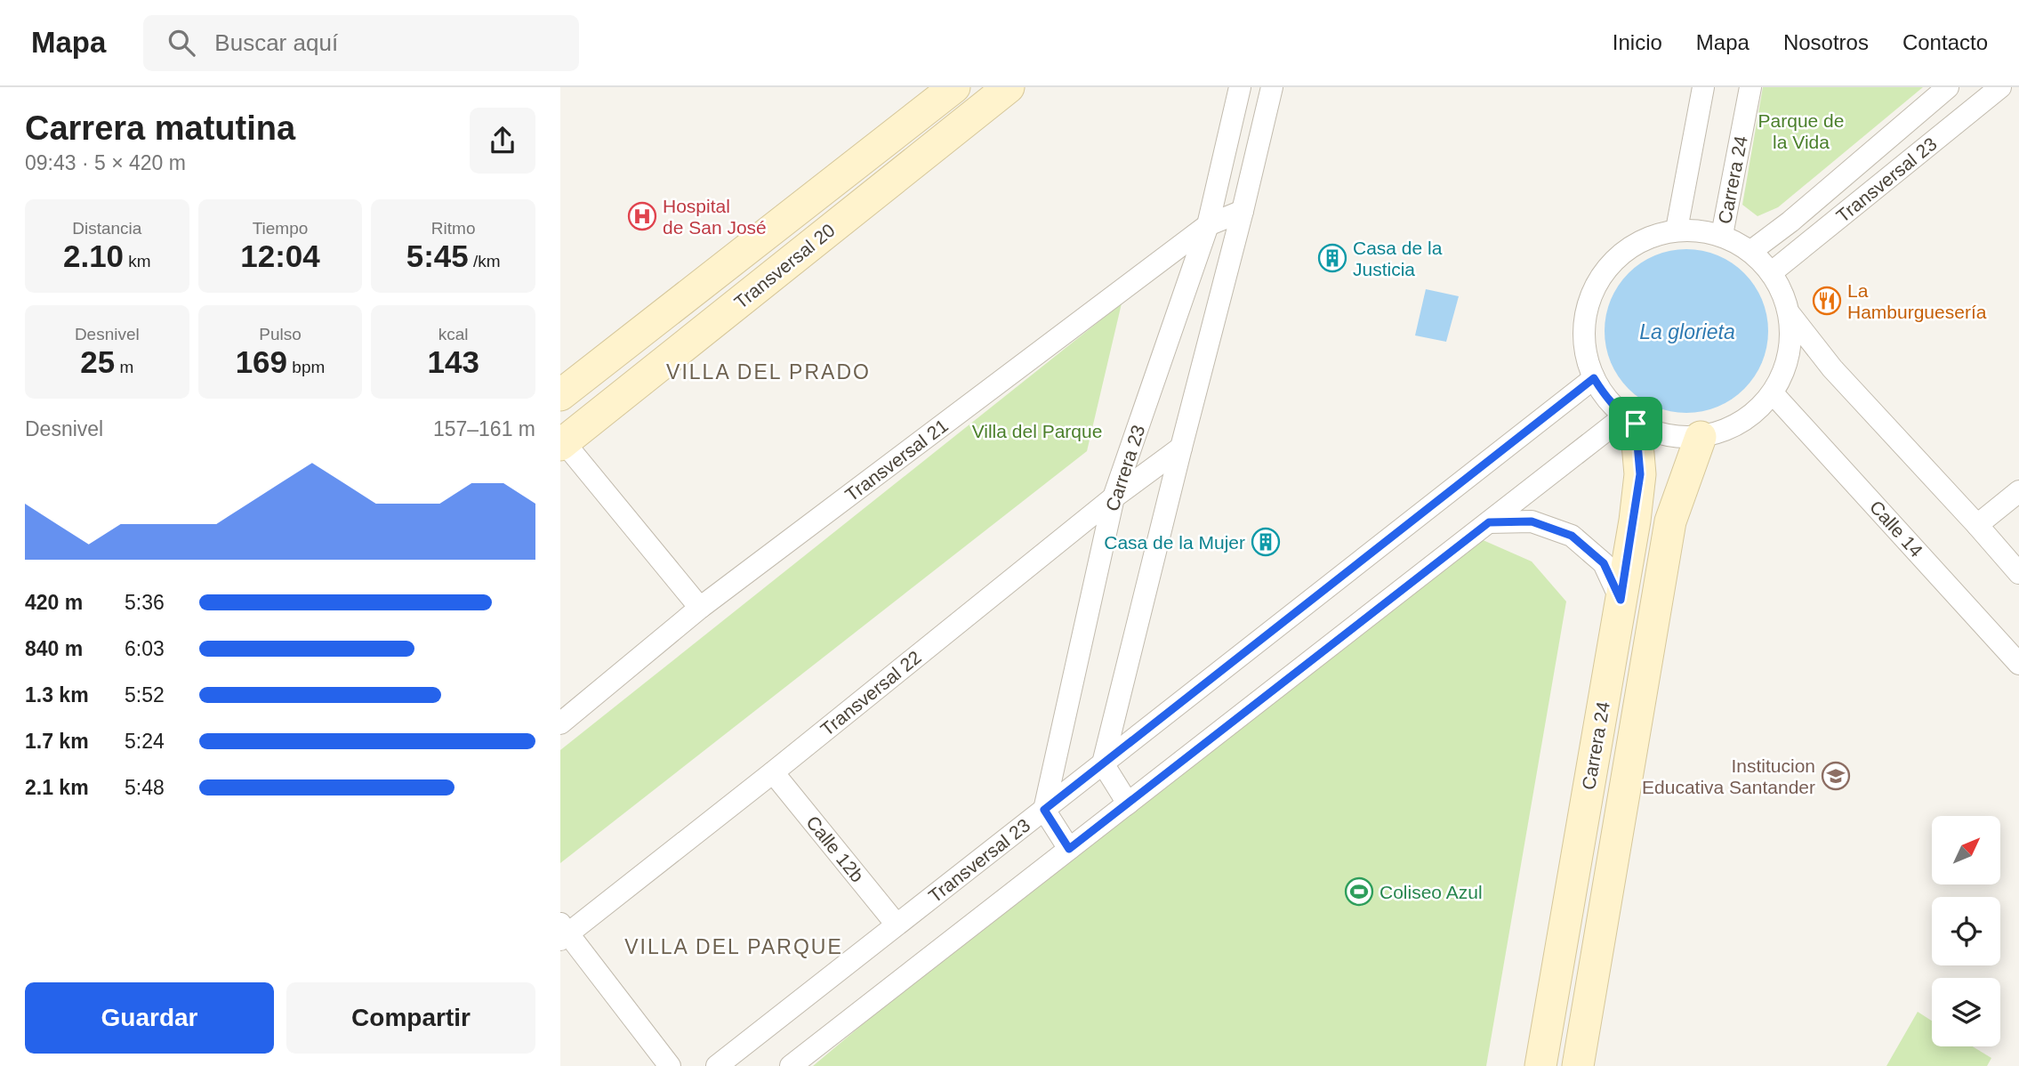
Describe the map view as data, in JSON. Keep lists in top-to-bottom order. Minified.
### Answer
{"streets":{"street":["Carrera 24","Transversal 23","Transversal 20","Transversal 21","Carrera 23","Calle 14","Transversal 22","Calle 12b"]},"crossings":[["Carrera 24","Transversal 23"],["Carrera 24","Calle 14"],["Transversal 23","Carrera 23"],["Transversal 23","Calle 14"],["Transversal 23","Calle 12b"],["Transversal 21","Carrera 23"],["Carrera 23","Transversal 22"],["Transversal 22","Calle 12b"]],"districts":["VILLA DEL PRADO","VILLA DEL PARQUE"],"water":["La glorieta"],"parks":["Parque de la Vida","Villa del Parque"],"places":{"hospital":["Hospital de San José"],"building":["Casa de la Justicia","Casa de la Mujer"],"restaurant":["La Hamburguesería"],"school or university":["Institucion Educativa Santander"],"sports":["Coliseo Azul"]},"north":"top right","page":{"header":"Mapa","search":"Buscar aquí","nav":["Inicio","Mapa","Nosotros","Contacto"],"heading":["Carrera matutina","09:43 · 5 × 420 m"],"stats":[["Distancia","2.10 km"],["Tiempo","12:04"],["Ritmo","5:45 /km"],["Desnivel","25 m"],["Pulso","169 bpm"],["kcal","143"]],"chart":["Desnivel","157–161 m"],"list":[{"name":"420 m","note":"5:36"},{"name":"840 m","note":"6:03"},{"name":"1.3 km","note":"5:52"},{"name":"1.7 km","note":"5:24"},{"name":"2.1 km","note":"5:48"}],"buttons":["Guardar","Compartir"]}}
